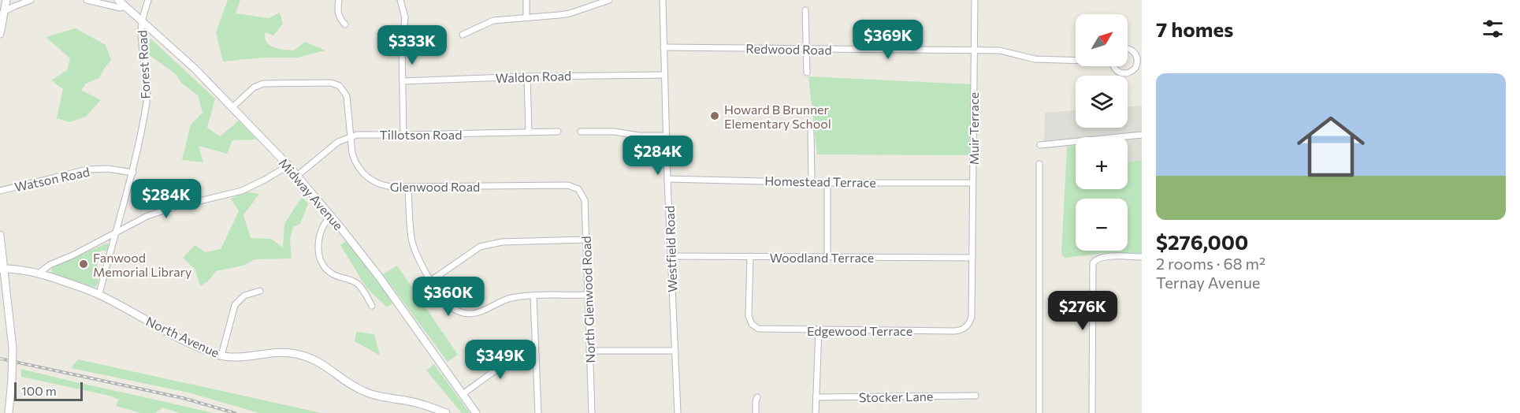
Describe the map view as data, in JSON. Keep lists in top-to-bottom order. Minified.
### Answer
{"streets":{"main road":["Midway Avenue","North Avenue"],"street":["Redwood Road","Forest Road","Waldon Road","Muir Terrace","Tillotson Road","Watson Road","Homestead Terrace","Glenwood Road","Westfield Road","Woodland Terrace","North Glenwood Road","Edgewood Terrace","Stocker Lane"]},"crossings":[["Redwood Road","Muir Terrace"],["Redwood Road","Westfield Road"],["Forest Road","Watson Road"],["Forest Road","Midway Avenue"],["Forest Road","North Avenue"],["Waldon Road","Westfield Road"],["Muir Terrace","Homestead Terrace"],["Muir Terrace","Woodland Terrace"],["Muir Terrace","Edgewood Terrace"],["Tillotson Road","Glenwood Road"],["Tillotson Road","Midway Avenue"],["Homestead Terrace","Westfield Road"],["Glenwood Road","Midway Avenue"],["Glenwood Road","North Glenwood Road"],["Westfield Road","Woodland Terrace"],["Woodland Terrace","Edgewood Terrace"]],"places":["Howard B Brunner Elementary School","Fanwood Memorial Library"],"scale_bar":"100 m","north":"top right","page":{"heading":"7 homes","map_buttons":["+","−"],"price":["$369K","$333K","$284K","$284K","$360K","$276K","$349K"],"list":[{"name":"$276,000","note":"2 rooms · 68 m² · Ternay Avenue"}],"scale":"100 m"}}
